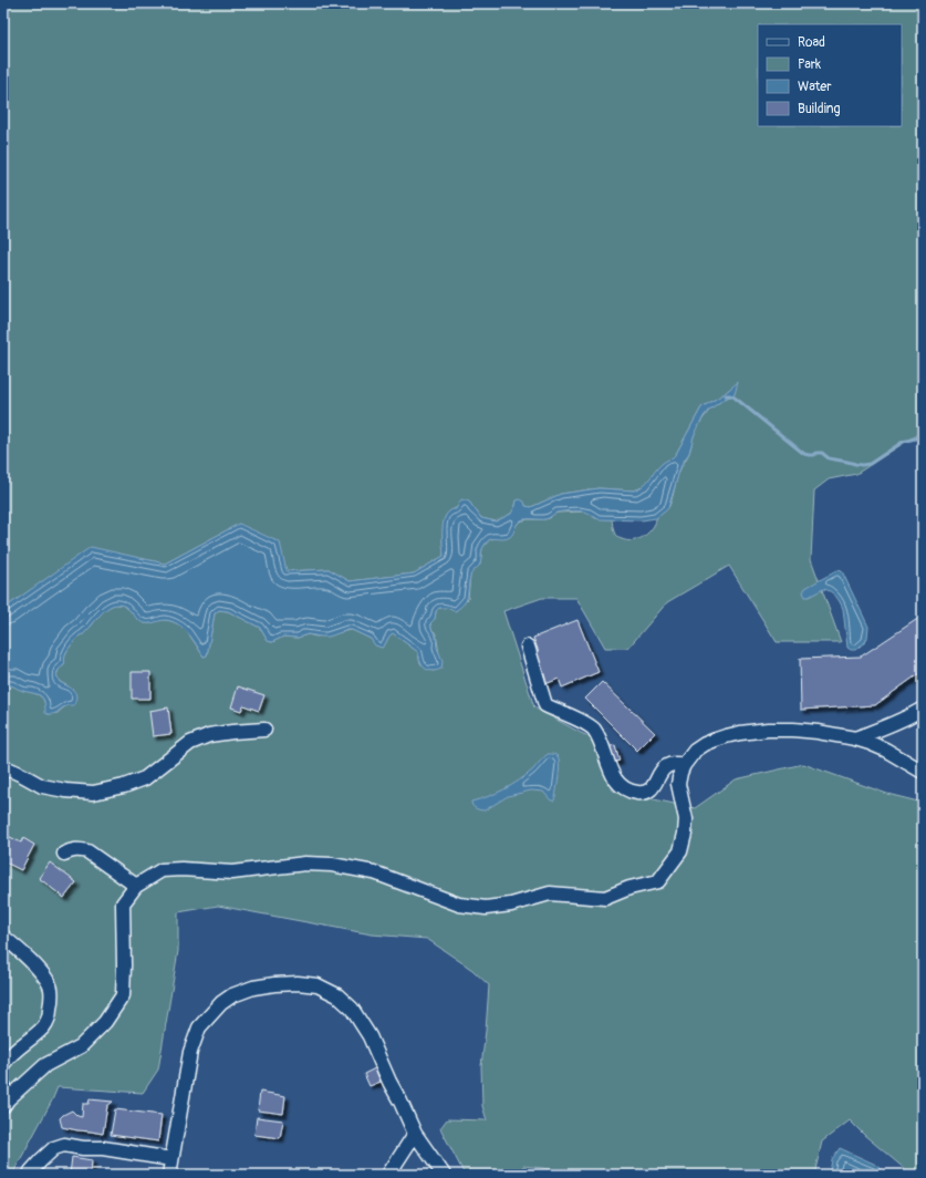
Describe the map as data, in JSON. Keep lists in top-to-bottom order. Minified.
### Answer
{"legend":["Road","Park","Water","Building"]}
